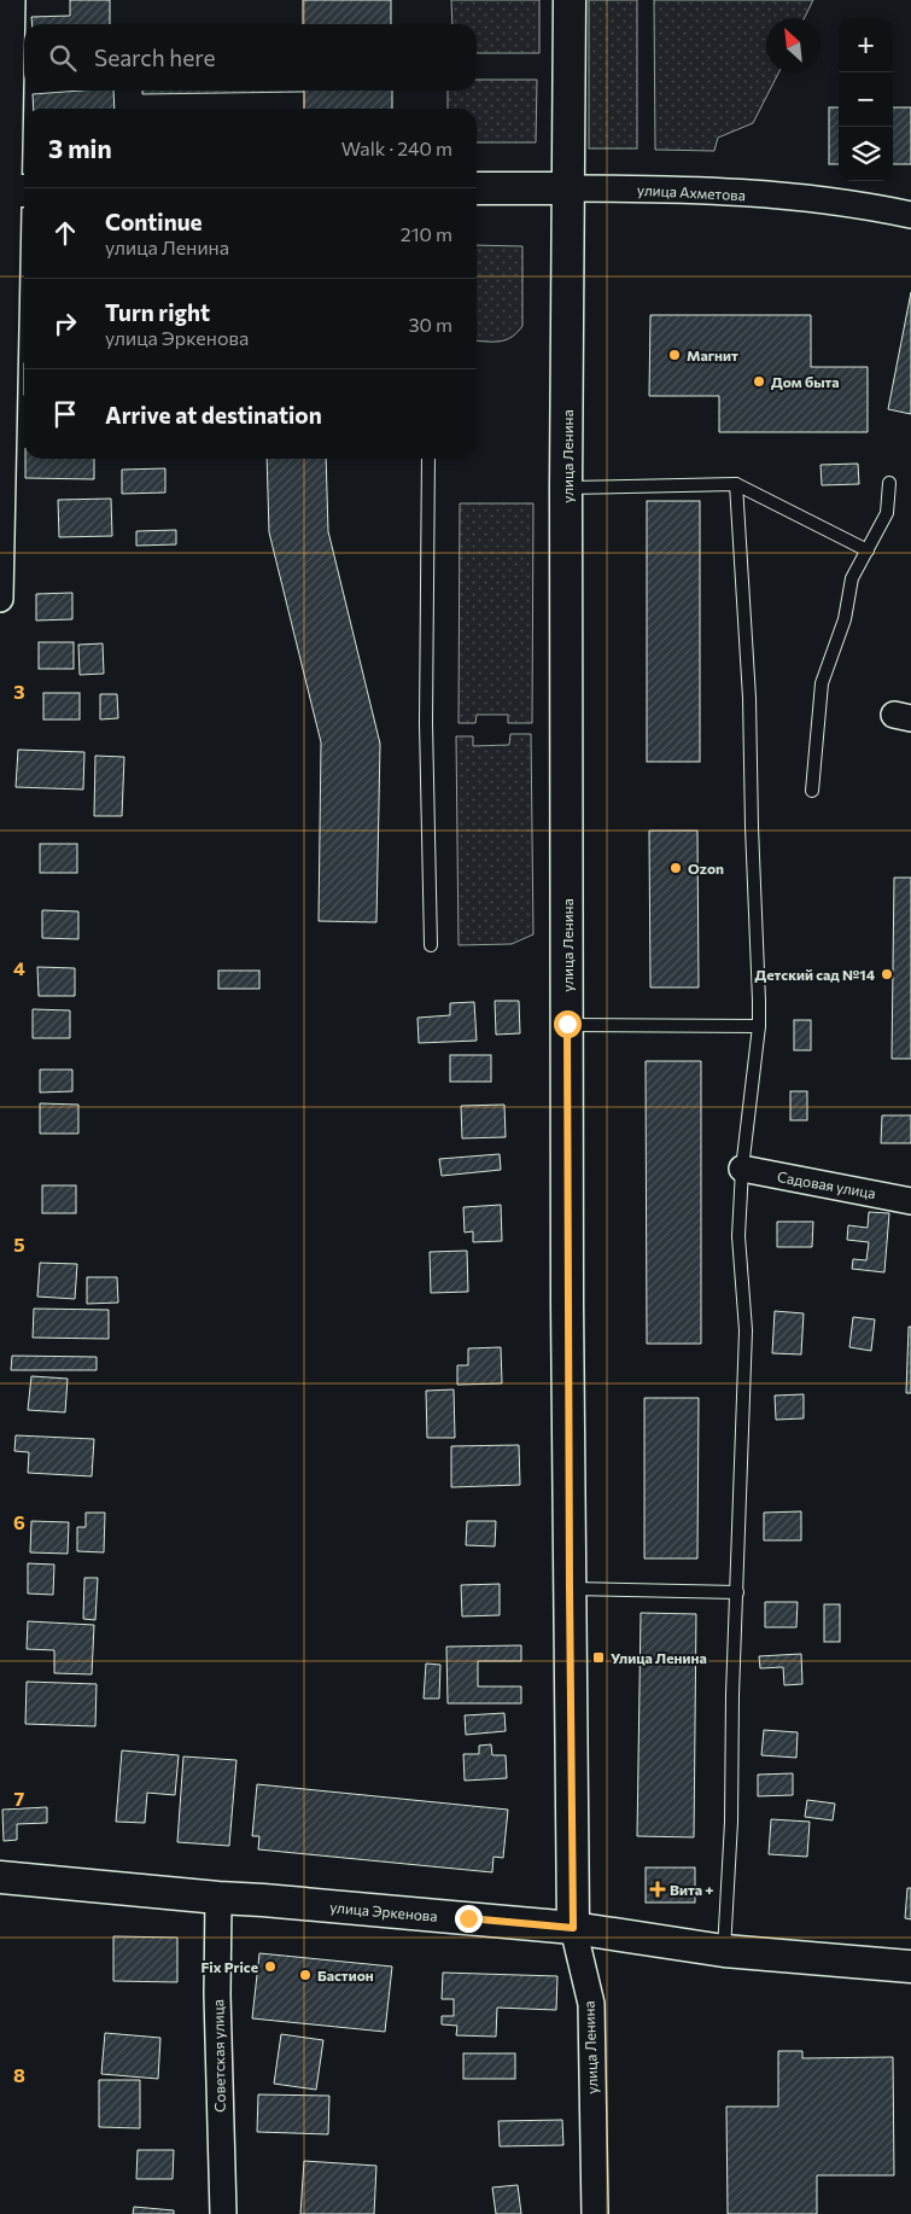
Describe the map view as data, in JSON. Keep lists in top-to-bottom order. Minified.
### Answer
{"streets":{"street":["улица Ахметова","улица Ленина","Садовая улица","улица Эркенова","Советская улица"]},"crossings":[["улица Ахметова","улица Ленина"],["улица Ленина","улица Эркенова"],["улица Эркенова","Советская улица"]],"places":{"other":["Магнит","Дом быта","Ozon","Детский сад №14","Fix Price","Бастион"],"transit":["Улица Ленина"],"health":["Вита +"]},"north":"top left","page":{"map_buttons":["+","−"],"search":"Search here","heading":["3 min","Walk · 240 m"],"list":[["Continue","улица Ленина","210 m"],["Turn right","улица Эркенова","30 m"],"Arrive at destination"]},"grid":{"rows":["3","4","5","6","7","8"]}}
